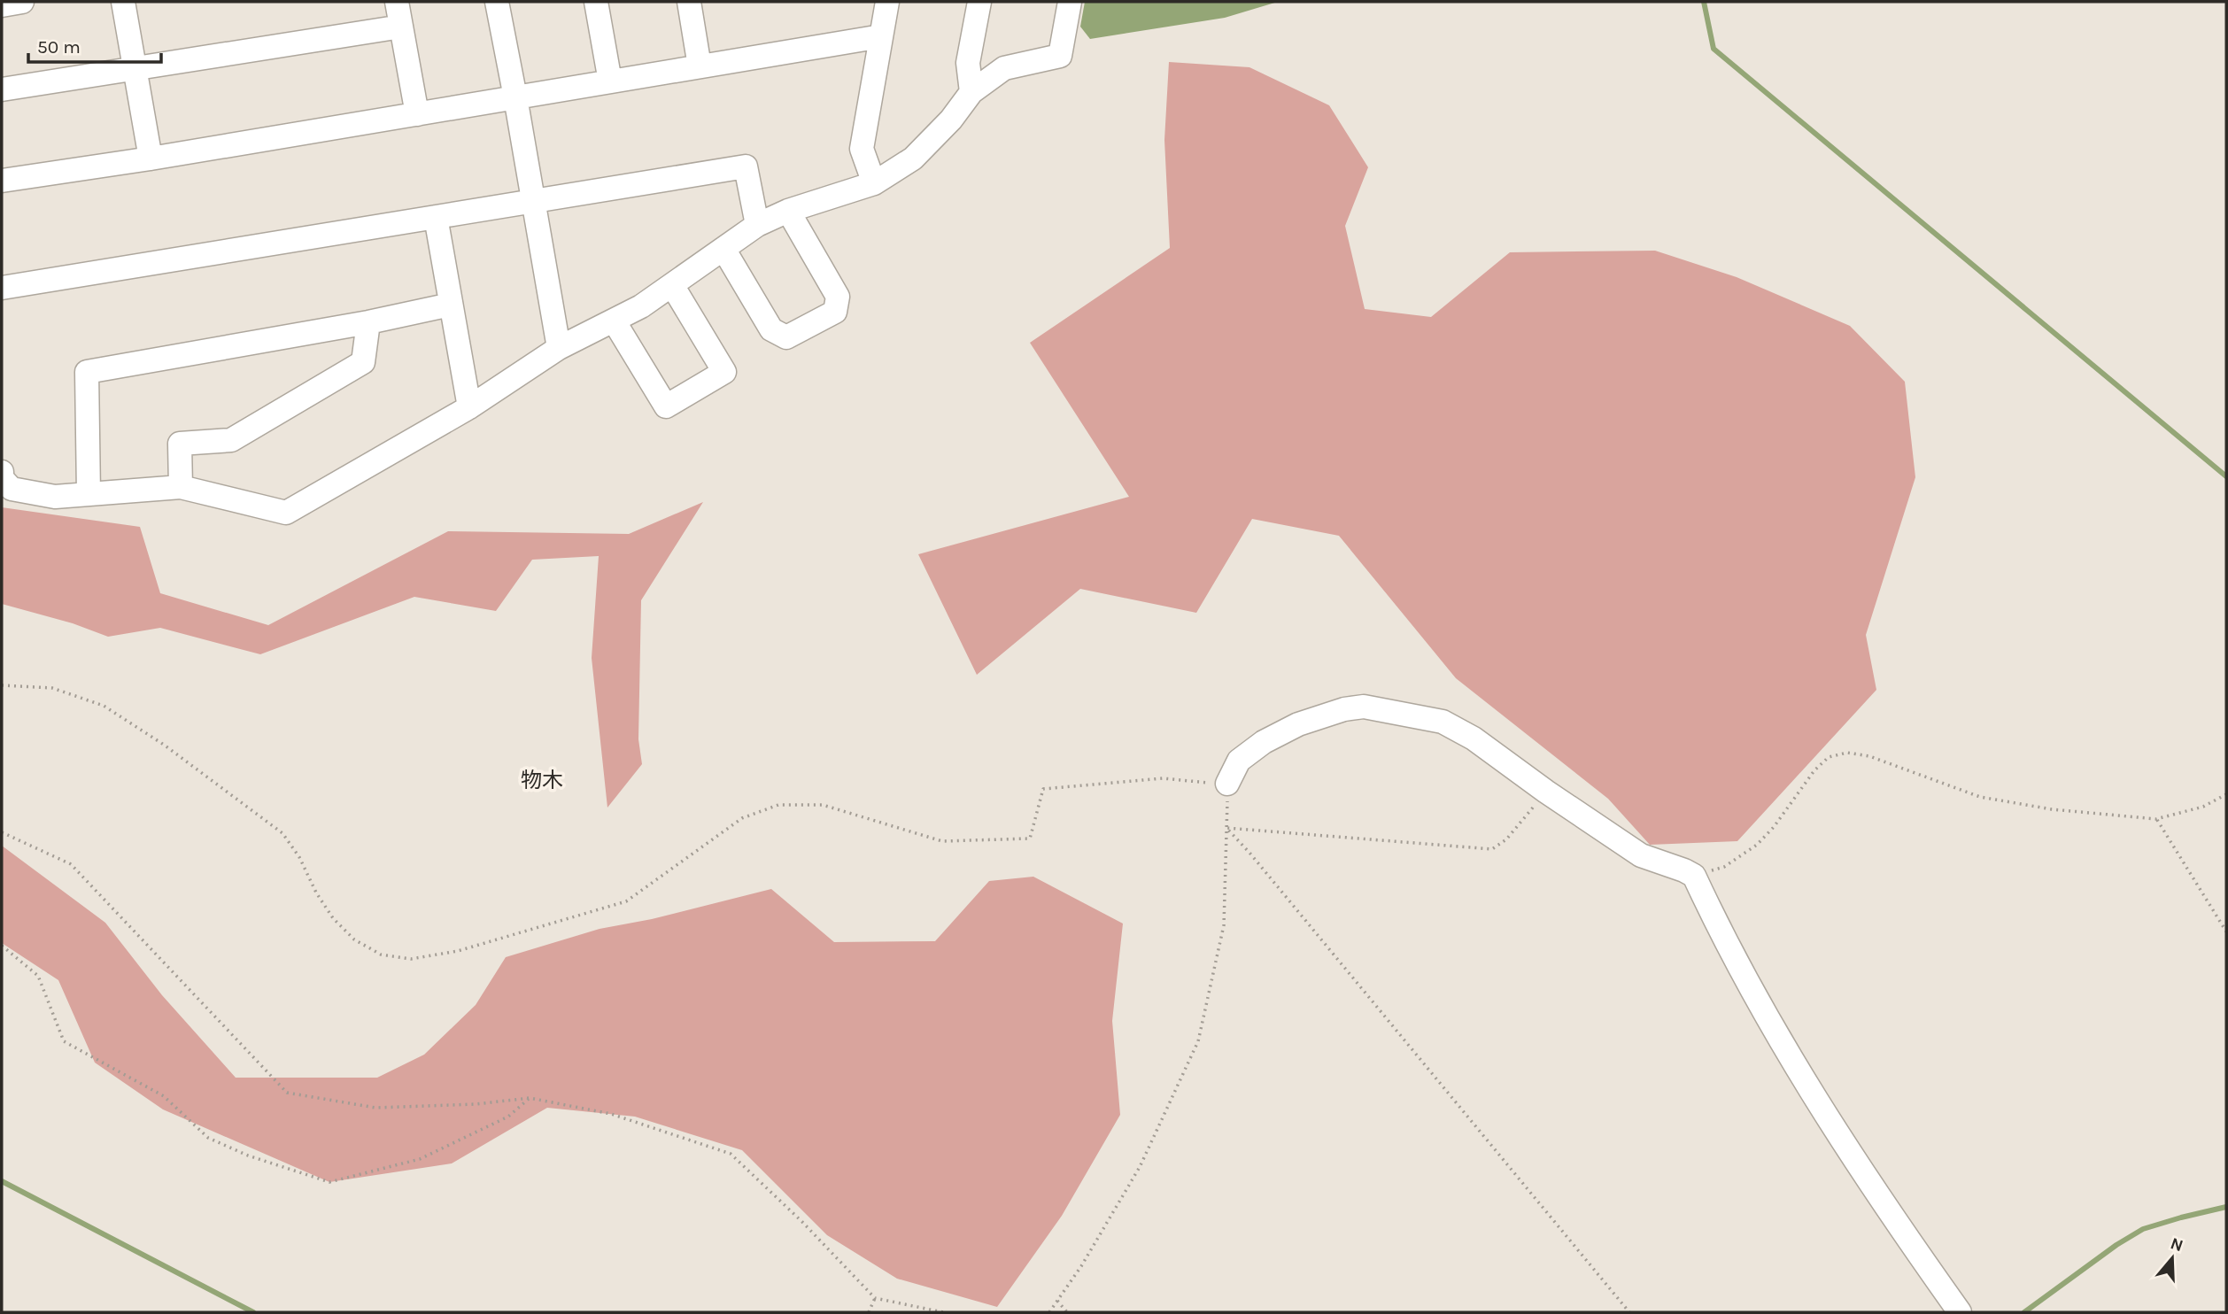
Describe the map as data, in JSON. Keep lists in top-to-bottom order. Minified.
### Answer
{"districts":["物木"],"scale_bar":"50 m","north":"top"}
